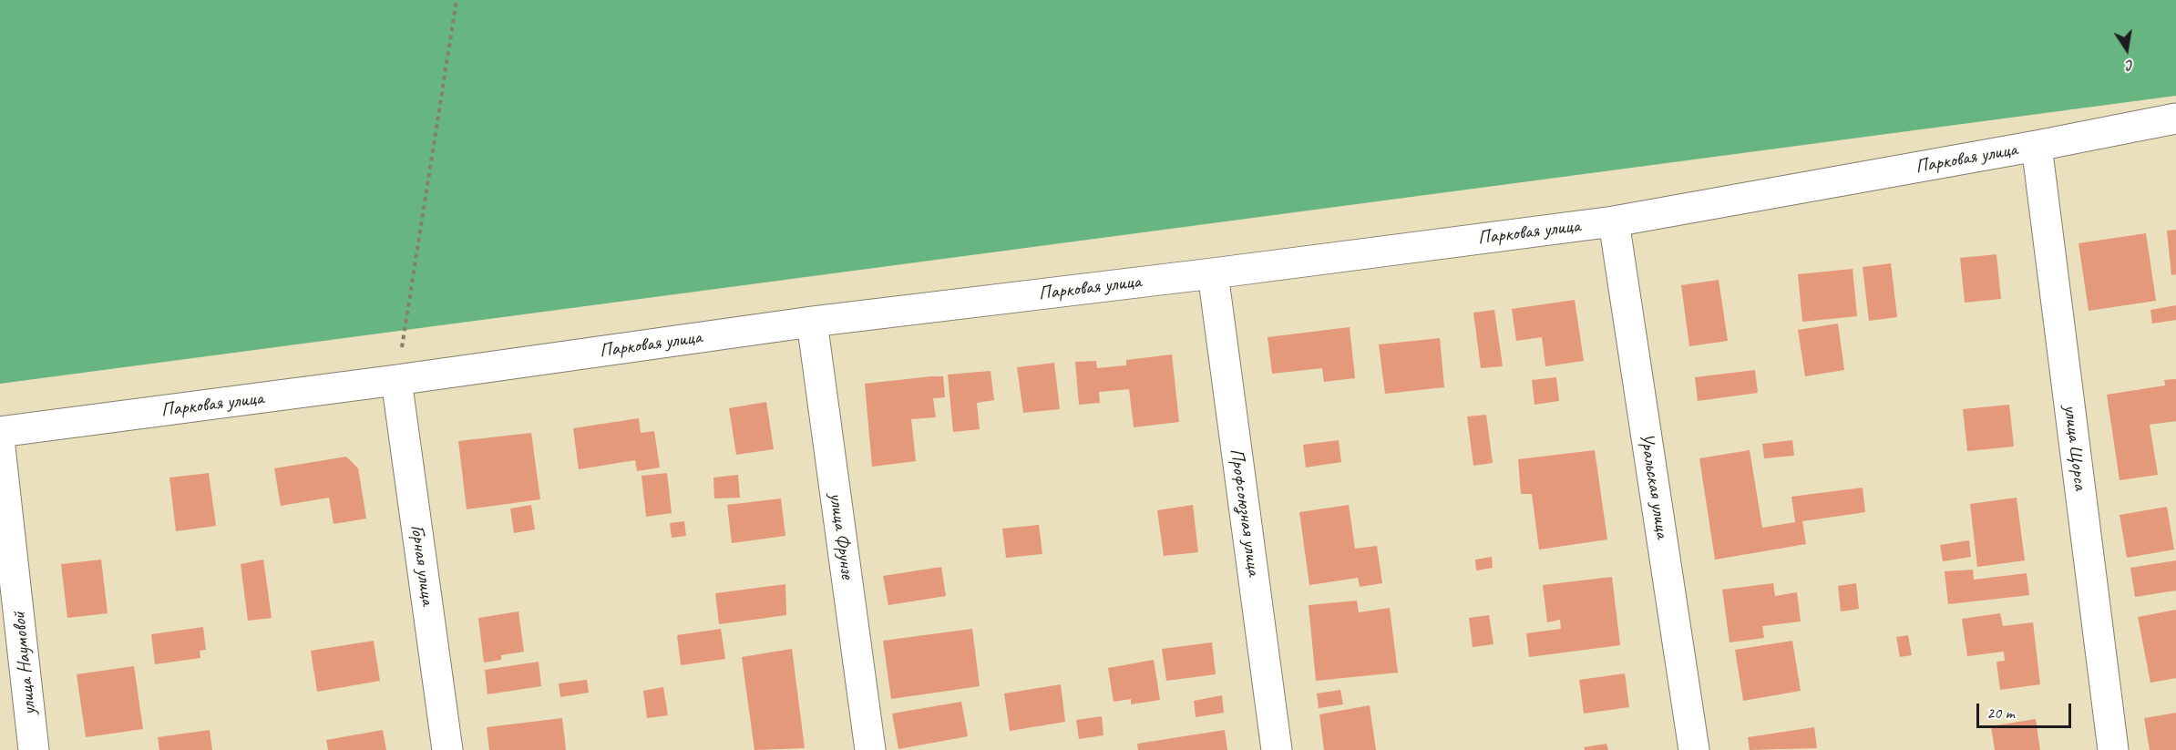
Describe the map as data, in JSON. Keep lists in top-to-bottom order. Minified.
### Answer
{"streets":{"street":["Парковая улица","улица Щорса","Уральская улица","Профсоюзная улица","улица Фрунзе","Горная улица","улица Наумовой"]},"crossings":[["Парковая улица","улица Щорса"],["Парковая улица","Уральская улица"],["Парковая улица","Профсоюзная улица"],["Парковая улица","улица Фрунзе"],["Парковая улица","Горная улица"]],"scale_bar":"20 m","north":"bottom"}
